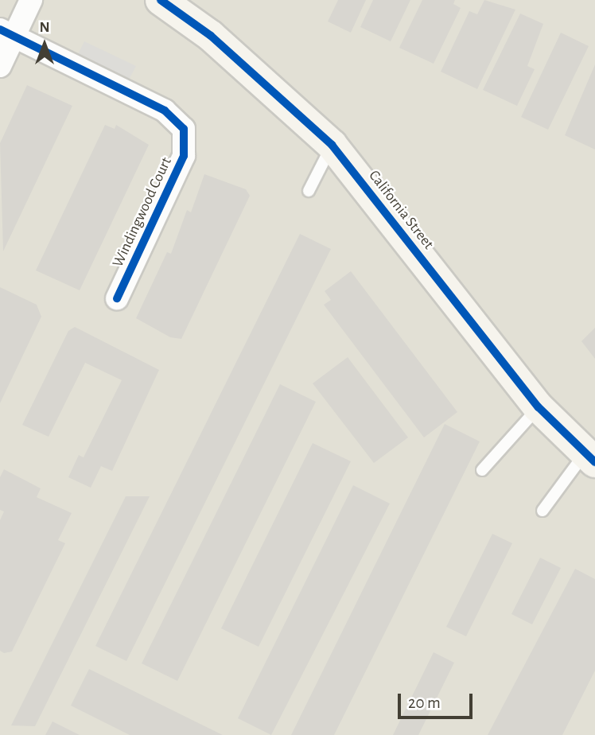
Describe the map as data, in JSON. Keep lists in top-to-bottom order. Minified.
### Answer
{"streets":{"main road":["California Street"],"street":["Windingwood Court"]},"scale_bar":"20 m","north":"top"}
